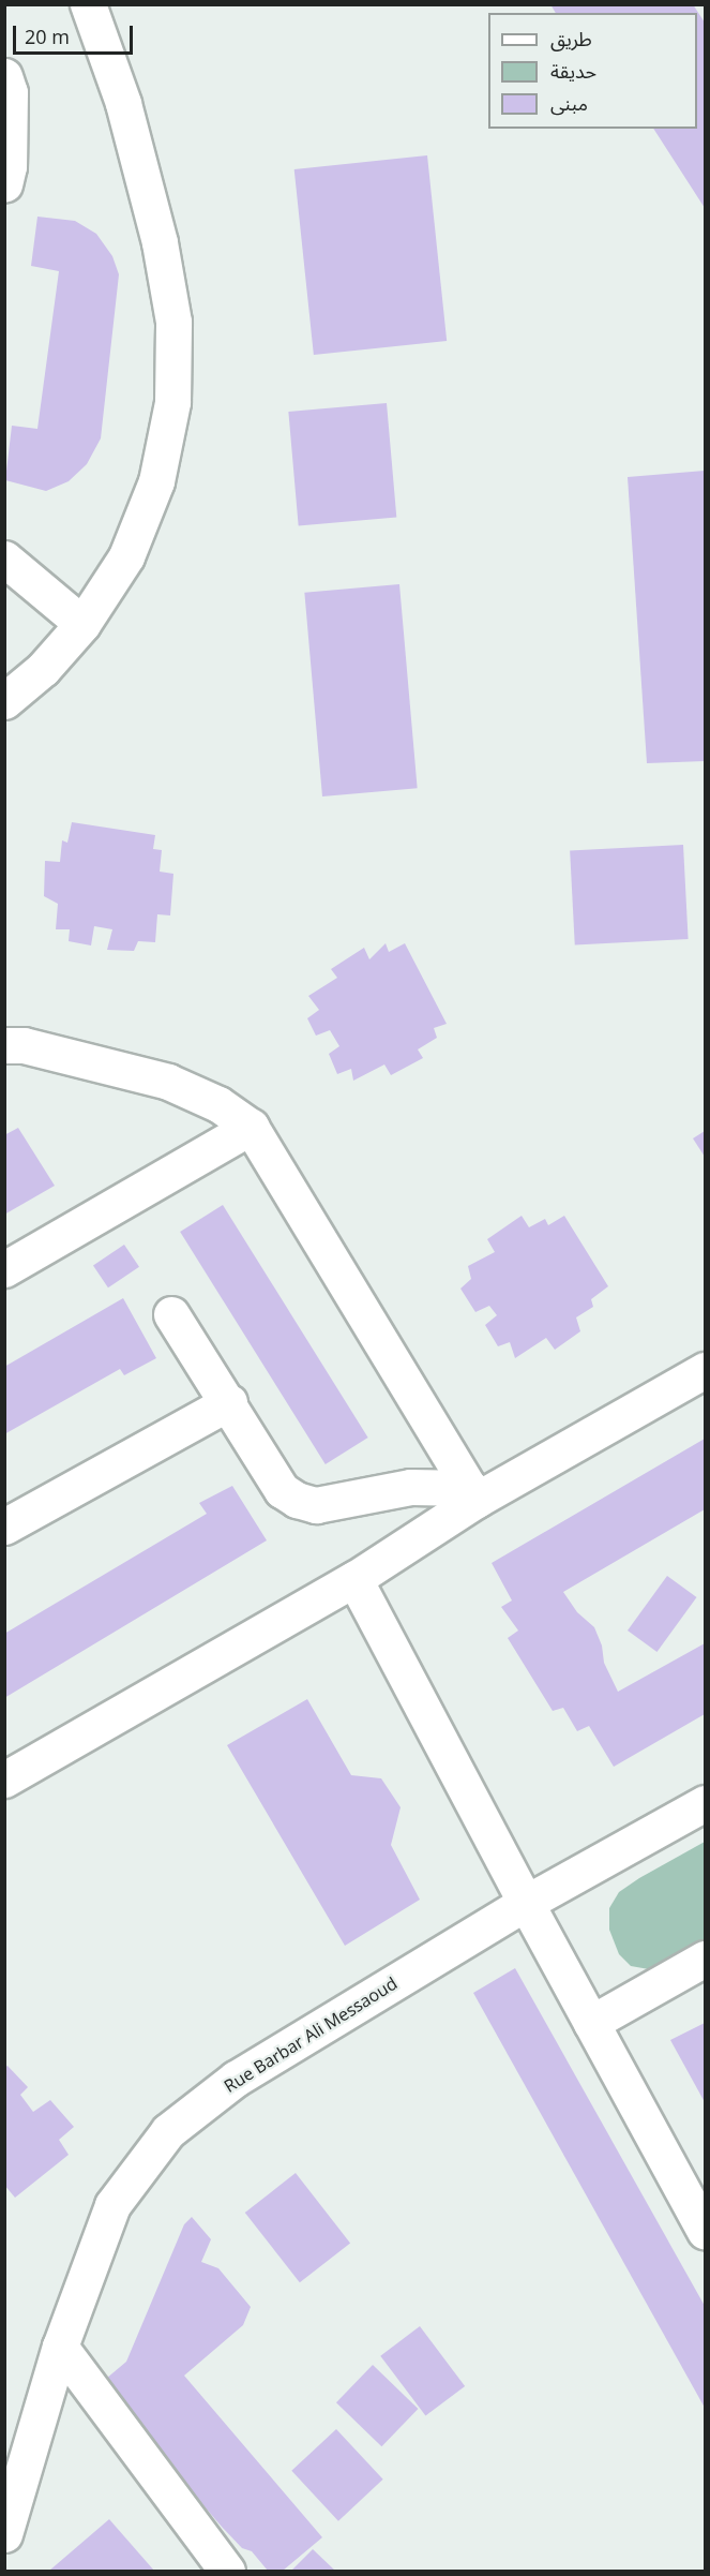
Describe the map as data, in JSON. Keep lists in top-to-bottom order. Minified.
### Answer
{"streets":{"street":["Rue Barbar Ali Messaoud"]},"legend":["طريق","حديقة","مبنى"],"scale_bar":"20 m"}
